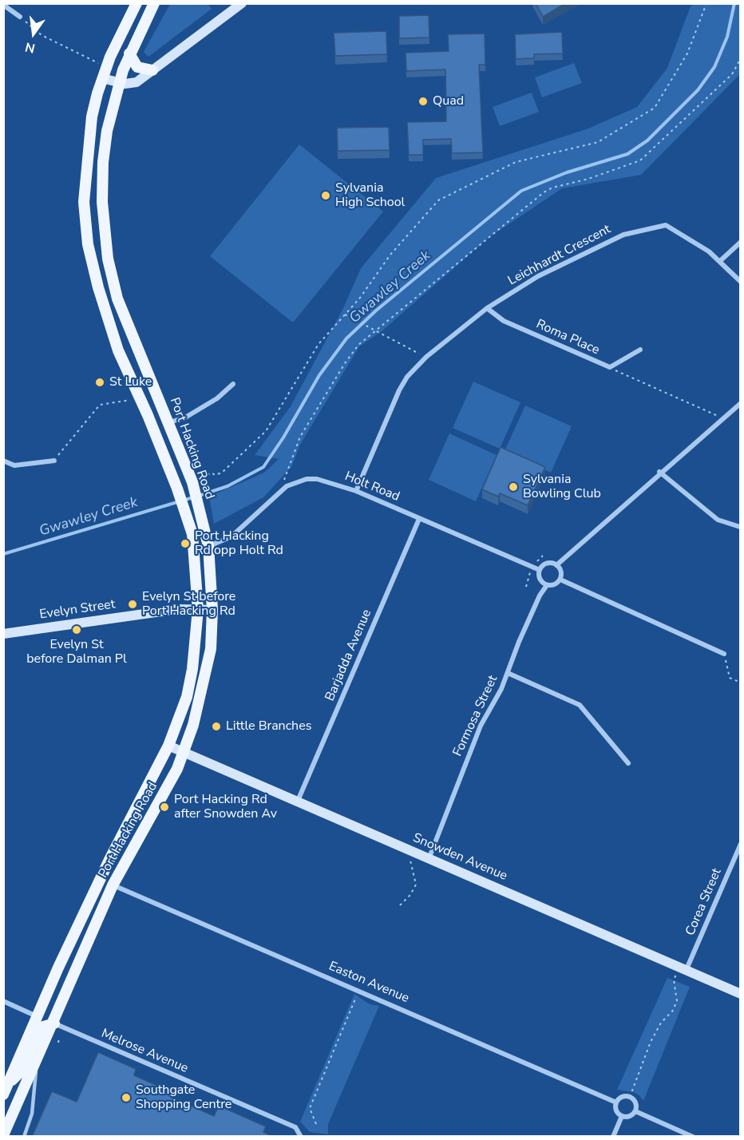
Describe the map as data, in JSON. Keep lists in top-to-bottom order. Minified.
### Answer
{"streets":{"main road":["Port Hacking Road"],"street":["Leichhardt Crescent","Roma Place","Holt Road","Evelyn Street","Barjadda Avenue","Formosa Street","Snowden Avenue","Corea Street","Easton Avenue","Melrose Avenue"]},"crossings":[["Leichhardt Crescent","Roma Place"],["Leichhardt Crescent","Holt Road"],["Port Hacking Road","Holt Road"],["Port Hacking Road","Evelyn Street"],["Port Hacking Road","Snowden Avenue"],["Port Hacking Road","Easton Avenue"],["Port Hacking Road","Melrose Avenue"],["Holt Road","Barjadda Avenue"],["Holt Road","Formosa Street"],["Barjadda Avenue","Snowden Avenue"],["Formosa Street","Snowden Avenue"],["Snowden Avenue","Corea Street"]],"water":["Gwawley Creek"],"places":["Quad","Sylvania High School","St Luke","Sylvania Bowling Club","Port Hacking Rd opp Holt Rd","Evelyn St before Port Hacking Rd","Evelyn St before Dalman Pl","Little Branches","Port Hacking Rd after Snowden Av","Southgate Shopping Centre"],"north":"bottom"}
